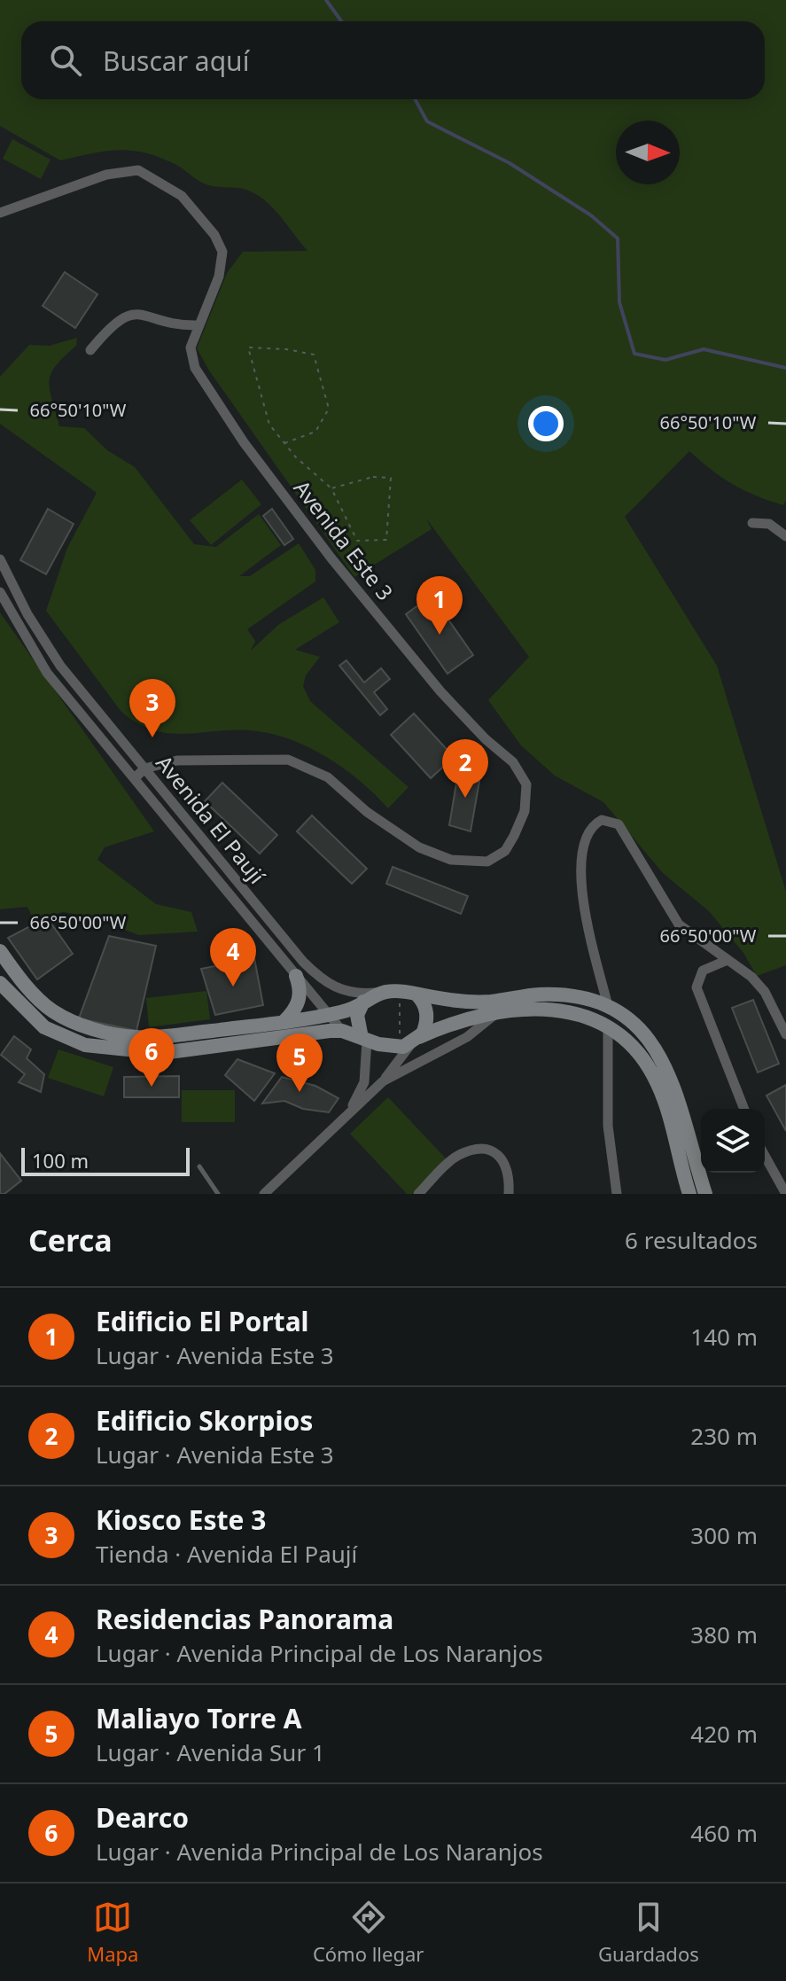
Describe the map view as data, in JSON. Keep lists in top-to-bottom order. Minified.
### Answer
{"streets":{"street":["Avenida Este 3","Avenida El Paují"]},"crossings":[["Avenida Este 3","Avenida El Paují"]],"scale_bar":"100 m","north":"right","page":{"search":"Buscar aquí","pins":["1","3","2","4","6","5"],"scale":"100 m","heading":["Cerca","6 resultados"],"list":[{"mark":"1","name":"Edificio El Portal","note":"Lugar · Avenida Este 3","value":"140 m"},{"mark":"2","name":"Edificio Skorpios","note":"Lugar · Avenida Este 3","value":"230 m"},{"mark":"3","name":"Kiosco Este 3","note":"Tienda · Avenida El Paují","value":"300 m"},{"mark":"4","name":"Residencias Panorama","note":"Lugar · Avenida Principal de Los Naranjos","value":"380 m"},{"mark":"5","name":"Maliayo Torre A","note":"Lugar · Avenida Sur 1","value":"420 m"},{"mark":"6","name":"Dearco","note":"Lugar · Avenida Principal de Los Naranjos","value":"460 m"}],"nav":["Mapa","Cómo llegar","Guardados"]},"coordinates":["66°50'10\"W","66°50'00\"W"]}
